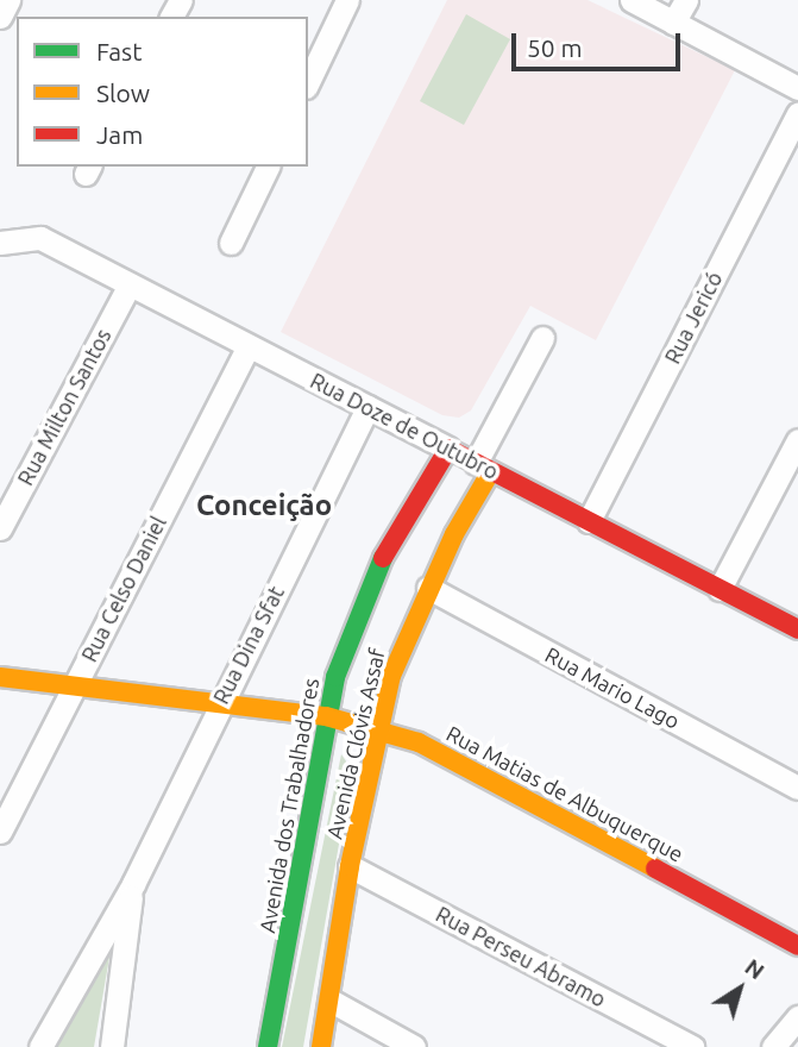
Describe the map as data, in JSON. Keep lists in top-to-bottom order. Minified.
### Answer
{"streets":{"street":["Rua Jericó","Rua Milton Santos","Rua Doze de Outubro","Rua Celso Daniel","Rua Dina Sfat","Rua Mario Lago","Avenida Clóvis Assaf","Rua Matias de Albuquerque","Avenida dos Trabalhadores","Rua Perseu Abramo"]},"crossings":[["Rua Jericó","Rua Doze de Outubro"],["Rua Milton Santos","Rua Doze de Outubro"],["Rua Doze de Outubro","Rua Celso Daniel"],["Rua Doze de Outubro","Rua Dina Sfat"],["Rua Doze de Outubro","Avenida Clóvis Assaf"],["Rua Doze de Outubro","Avenida dos Trabalhadores"],["Rua Celso Daniel","Rua Matias de Albuquerque"],["Rua Dina Sfat","Rua Matias de Albuquerque"],["Rua Mario Lago","Avenida Clóvis Assaf"],["Avenida Clóvis Assaf","Rua Matias de Albuquerque"],["Avenida Clóvis Assaf","Rua Perseu Abramo"],["Rua Matias de Albuquerque","Avenida dos Trabalhadores"]],"districts":["Conceição"],"legend":["Fast","Slow","Jam"],"scale_bar":"50 m","north":"top right"}
